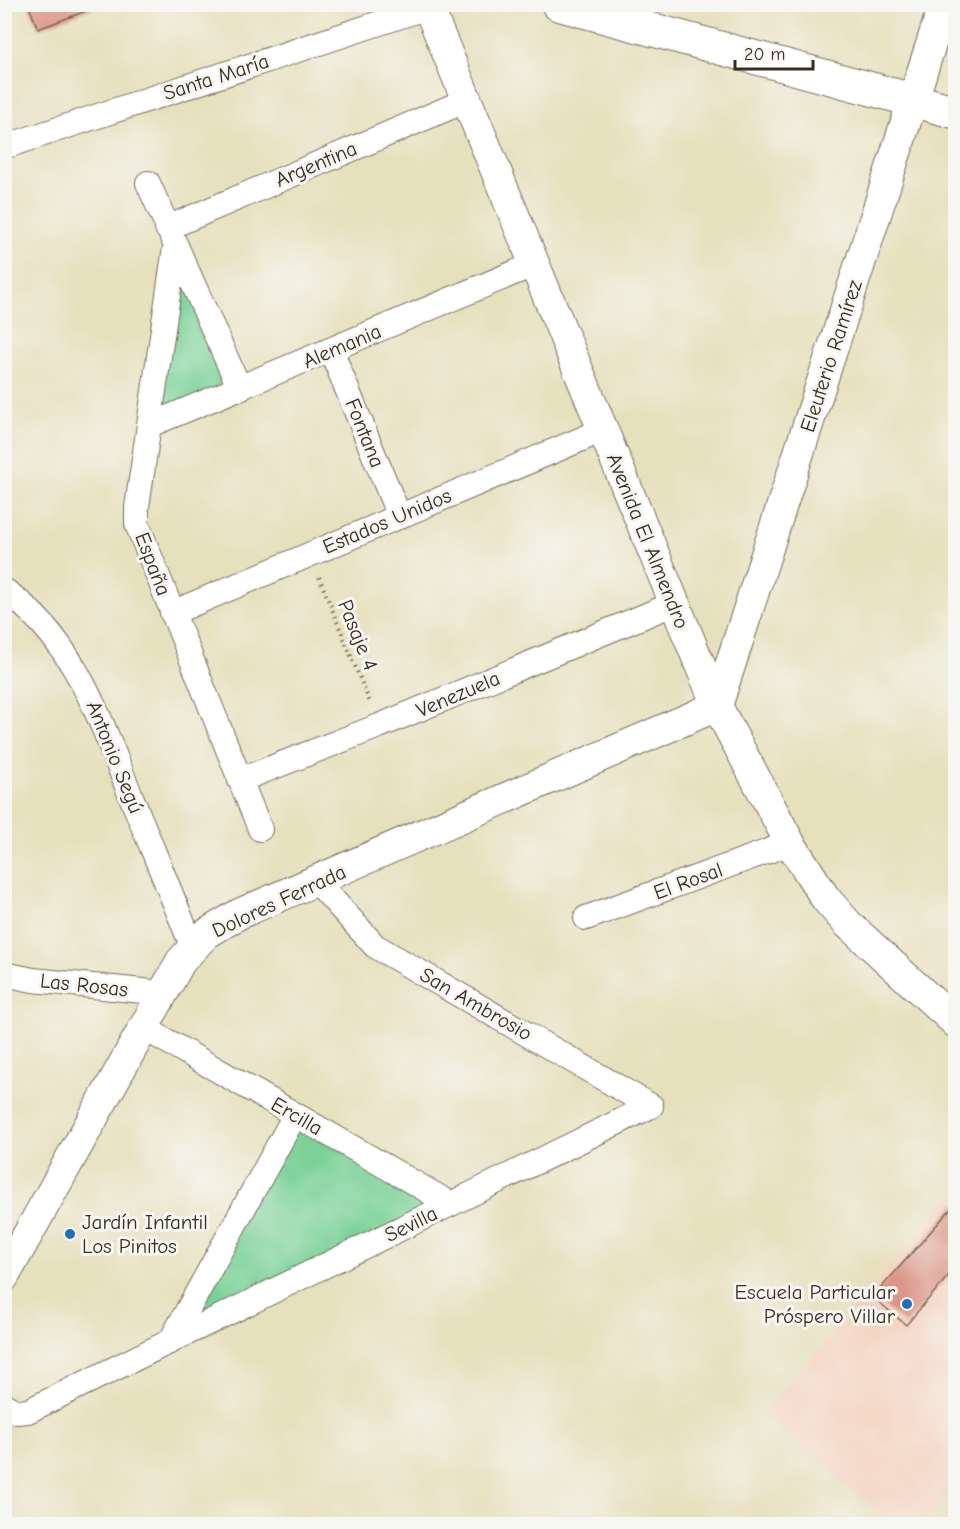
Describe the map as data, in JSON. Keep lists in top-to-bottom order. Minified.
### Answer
{"streets":{"street":["Santa María","Argentina","Alemania","Eleuterio Ramírez","Fontana","Estados Unidos","Avenida El Almendro","España","Venezuela","Antonio Segú","El Rosal","Dolores Ferrada","Las Rosas","San Ambrosio","Ercilla","Sevilla"],"path":["Pasaje 4"]},"crossings":[["Santa María","Avenida El Almendro"],["Argentina","Avenida El Almendro"],["Argentina","España"],["Alemania","Fontana"],["Alemania","Avenida El Almendro"],["Alemania","España"],["Eleuterio Ramírez","Avenida El Almendro"],["Eleuterio Ramírez","Dolores Ferrada"],["Fontana","Estados Unidos"],["Estados Unidos","Avenida El Almendro"],["Estados Unidos","España"],["Estados Unidos","Pasaje 4"],["Avenida El Almendro","Venezuela"],["Avenida El Almendro","El Rosal"],["Avenida El Almendro","Dolores Ferrada"],["España","Venezuela"],["Pasaje 4","Venezuela"],["Antonio Segú","Dolores Ferrada"],["Dolores Ferrada","Las Rosas"],["Dolores Ferrada","San Ambrosio"],["Dolores Ferrada","Ercilla"],["San Ambrosio","Sevilla"],["Ercilla","Sevilla"]],"places":["Jardín Infantil Los Pinitos","Escuela Particular Próspero Villar"],"scale_bar":"20 m"}
